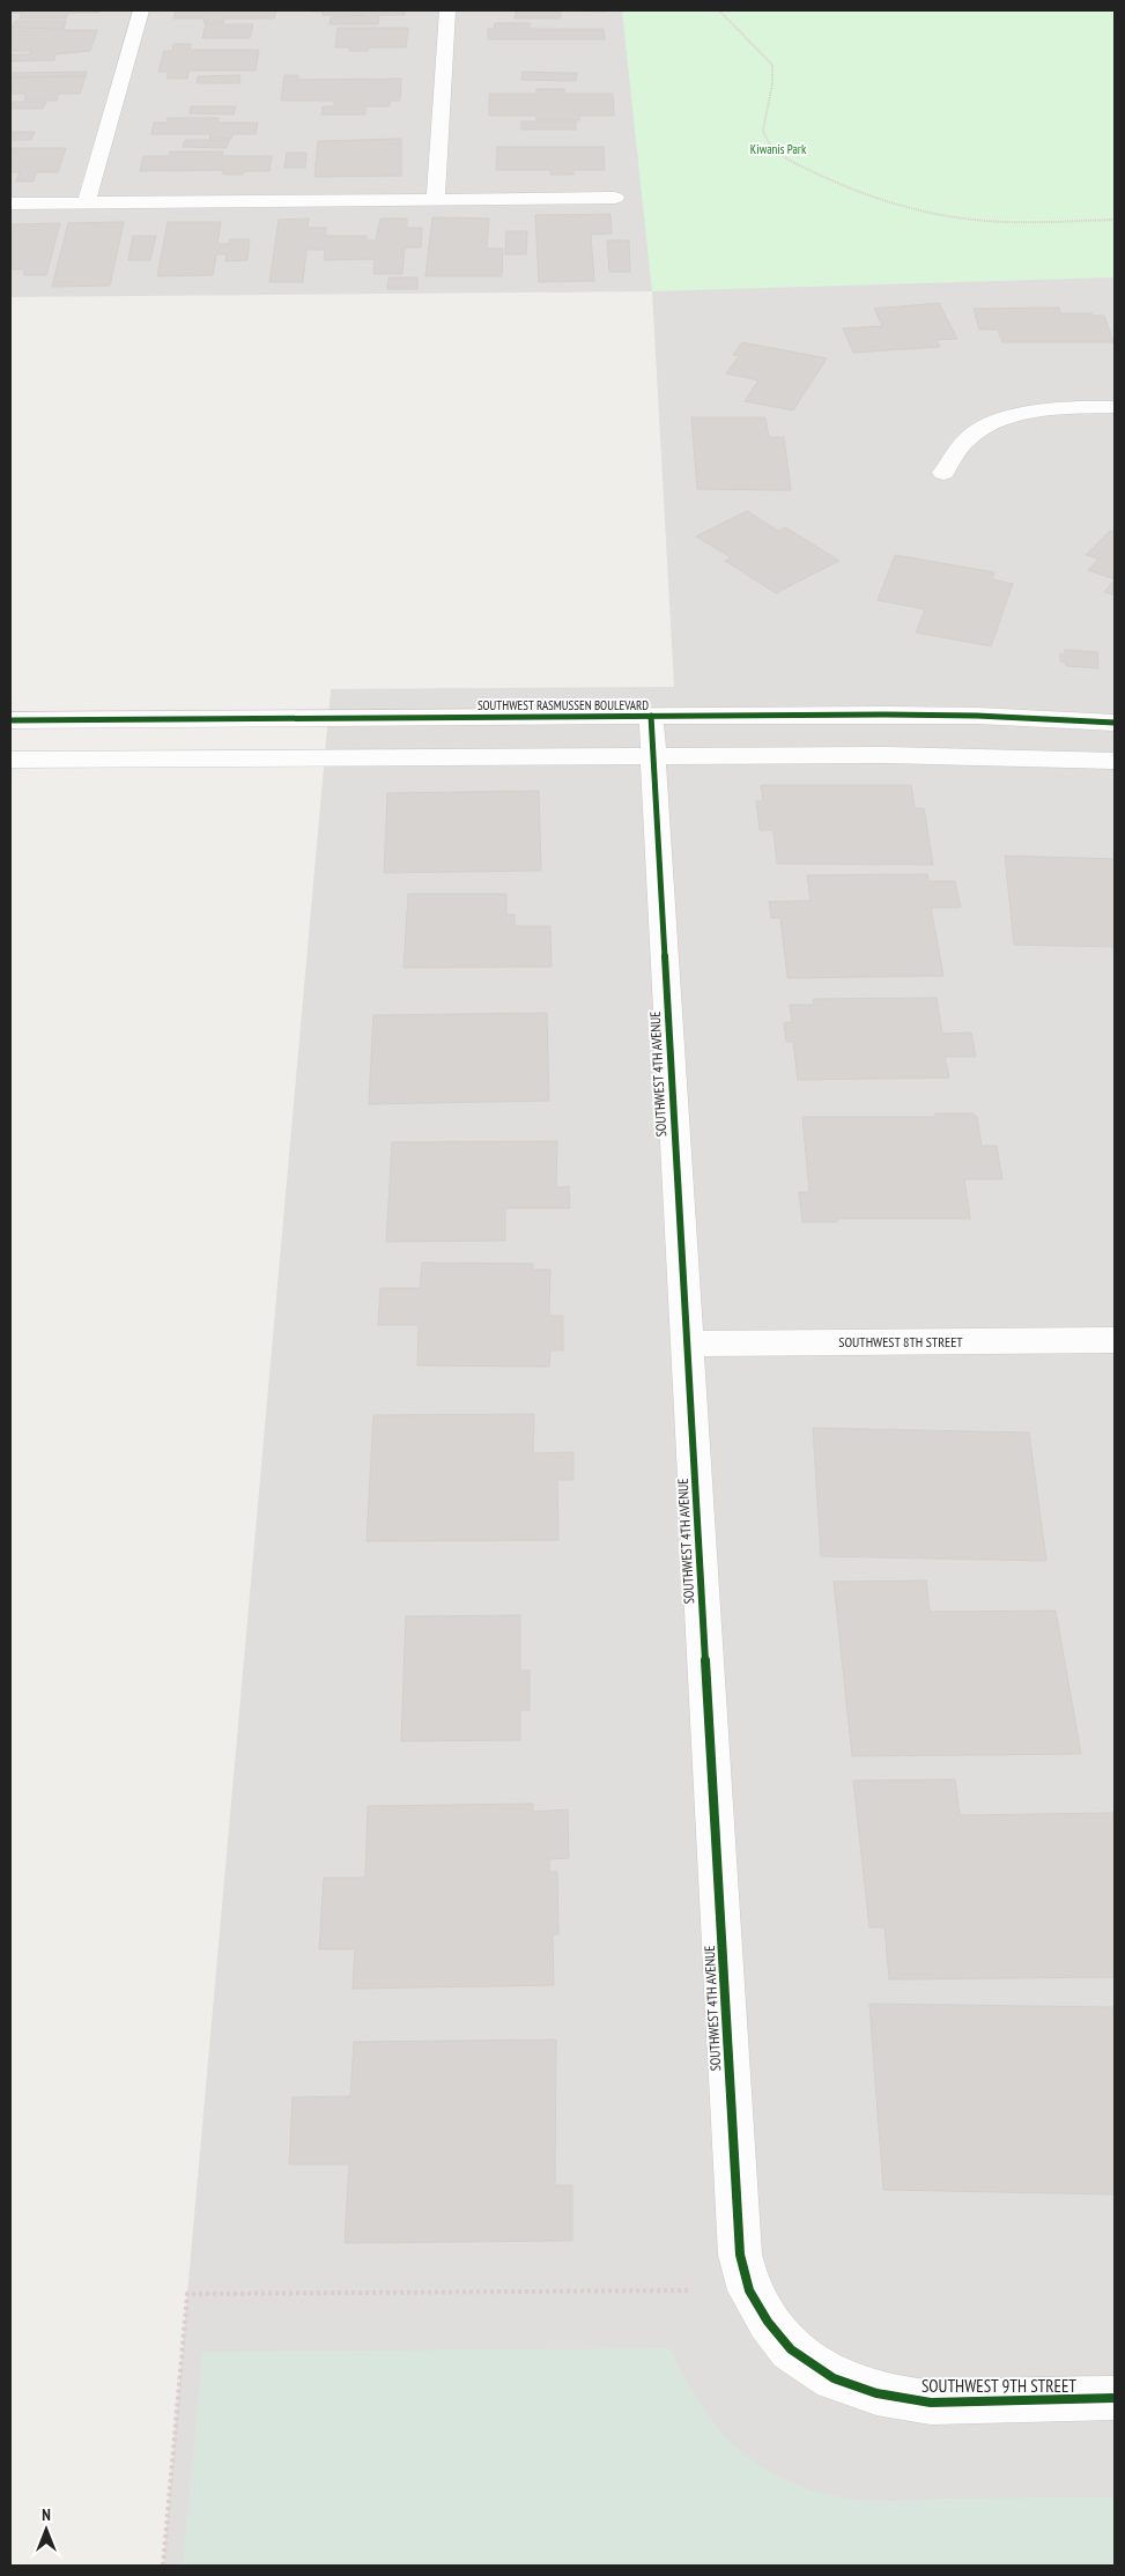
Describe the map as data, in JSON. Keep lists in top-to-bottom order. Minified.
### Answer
{"streets":{"street":["SOUTHWEST RASMUSSEN BOULEVARD","SOUTHWEST 4TH AVENUE","SOUTHWEST 8TH STREET","SOUTHWEST 9TH STREET"]},"crossings":[["SOUTHWEST RASMUSSEN BOULEVARD","SOUTHWEST 4TH AVENUE"],["SOUTHWEST 4TH AVENUE","SOUTHWEST 8TH STREET"],["SOUTHWEST 4TH AVENUE","SOUTHWEST 9TH STREET"]],"parks":["Kiwanis Park"],"north":"top"}
